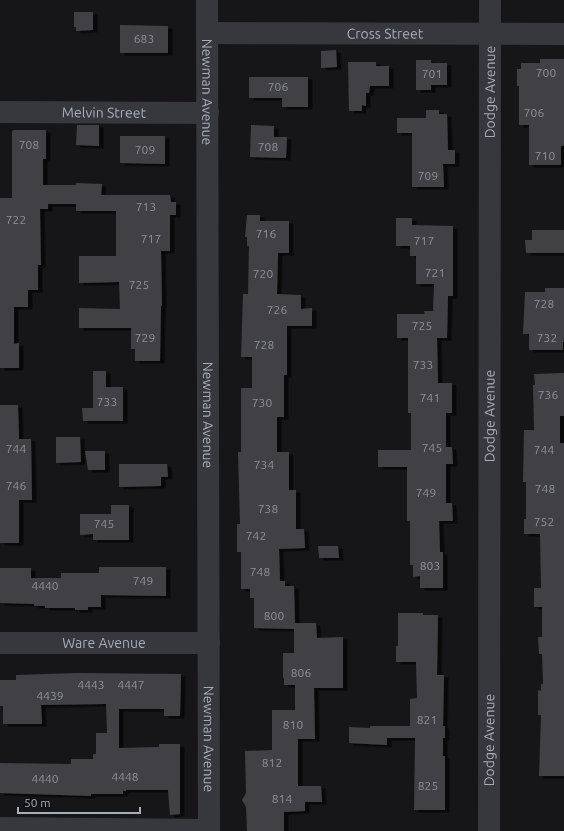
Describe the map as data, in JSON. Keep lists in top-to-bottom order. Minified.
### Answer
{"streets":{"street":["Cross Street","Newman Avenue","Dodge Avenue","Melvin Street","Ware Avenue"]},"crossings":[["Cross Street","Newman Avenue"],["Cross Street","Dodge Avenue"],["Newman Avenue","Melvin Street"],["Newman Avenue","Ware Avenue"]],"house_numbers":["683","700","701","706","706","708","708","709","710","709","713","722","716","717","717","721","720","725","728","726","725","729","732","728","733","736","741","733","730","745","744","744","734","746","748","749","738","752","745","742","803","748","749","4440","800","806","4443","4447","4439","821","810","812","4448","4440","825","814"],"scale_bar":"50 m"}
